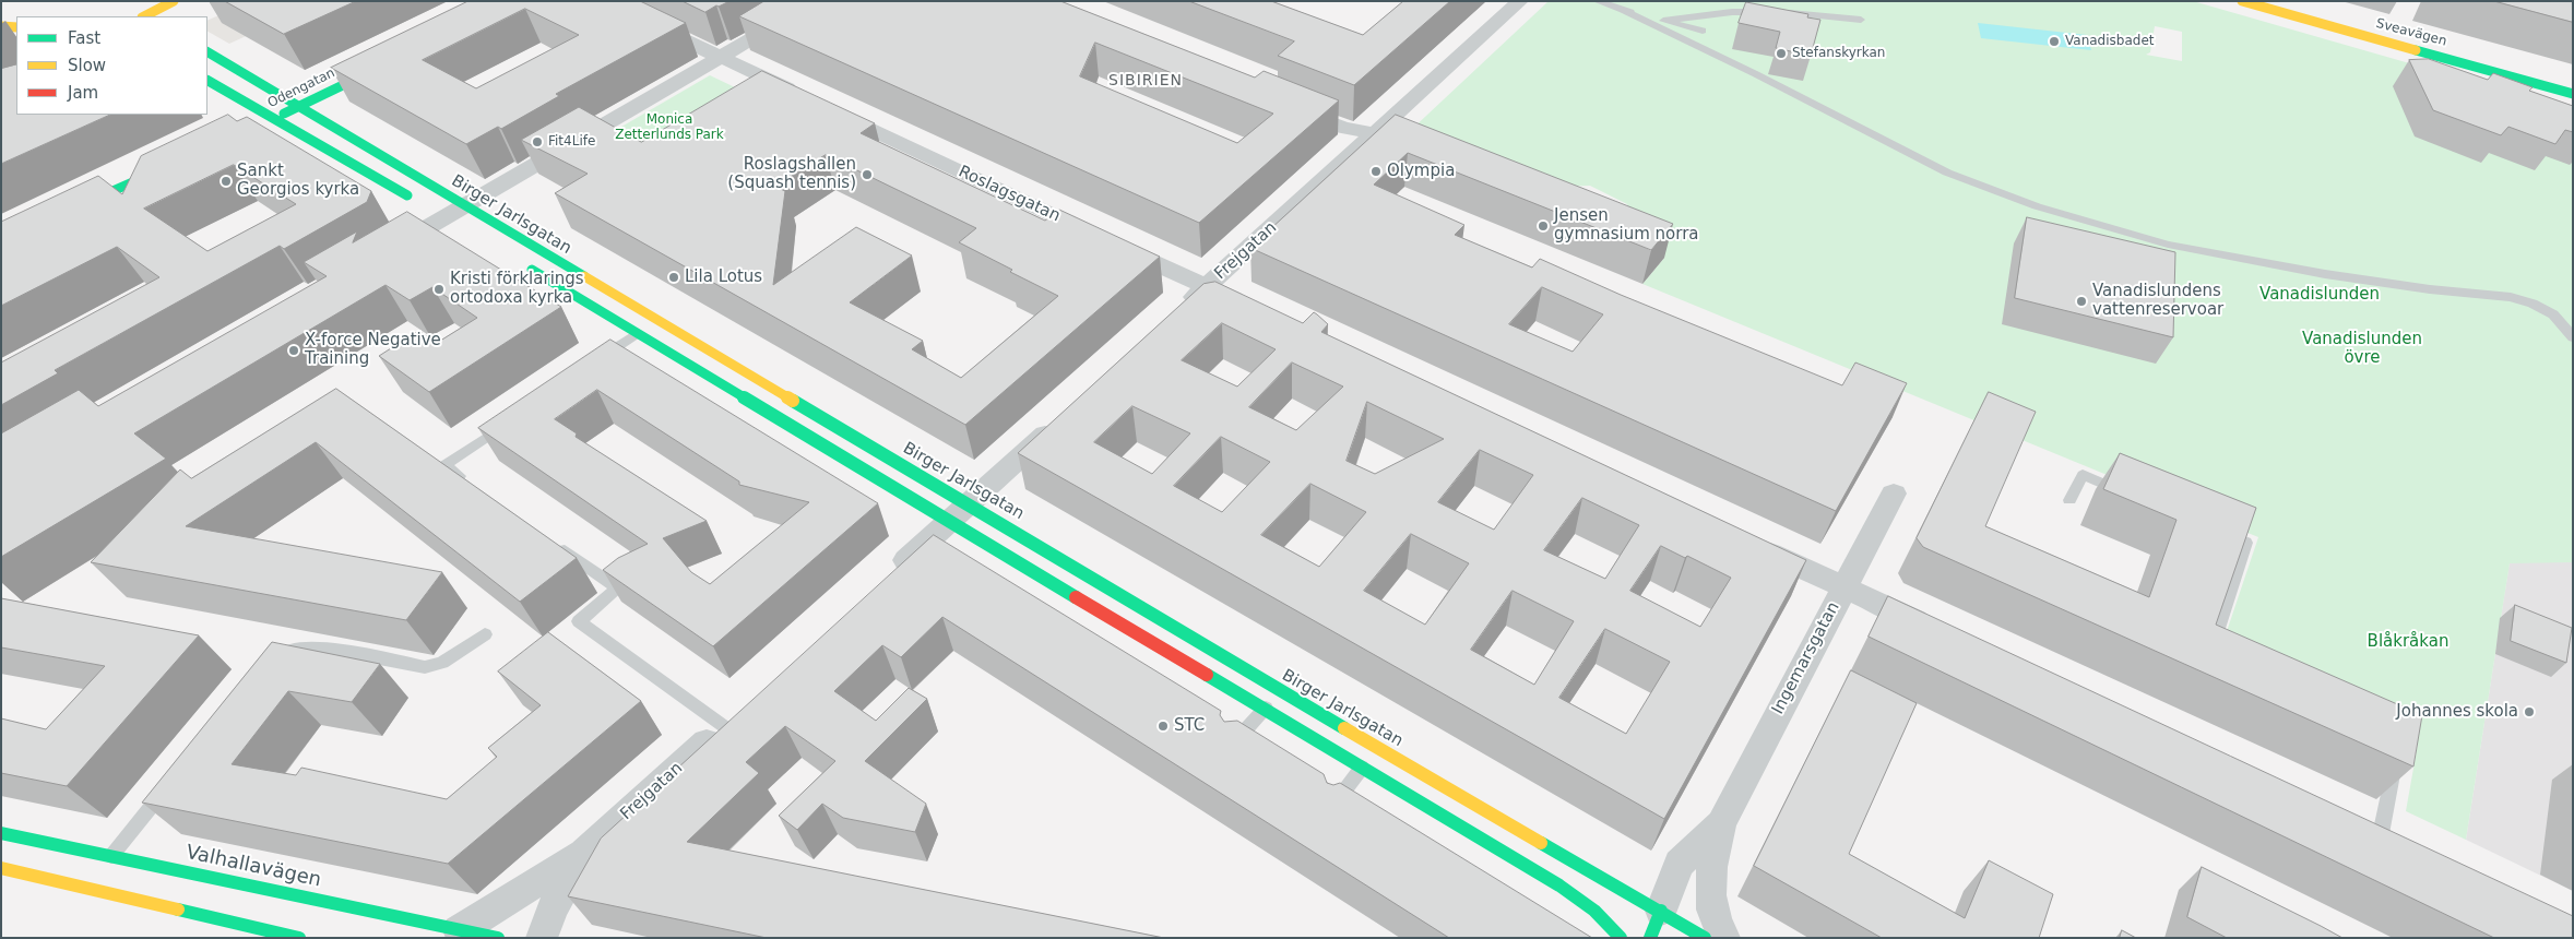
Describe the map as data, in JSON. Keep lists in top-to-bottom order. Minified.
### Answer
{"streets":{"street":["Sveavägen","Odengatan","Roslagsgatan","Birger Jarlsgatan","Frejgatan","Ingemarsgatan","Valhallavägen"]},"crossings":[["Odengatan","Birger Jarlsgatan"],["Roslagsgatan","Frejgatan"],["Birger Jarlsgatan","Ingemarsgatan"],["Frejgatan","Valhallavägen"]],"districts":["SIBIRIEN"],"parks":["Monica Zetterlunds Park","Vanadislunden","Vanadislunden övre","Blåkråkan"],"places":["Vanadisbadet","Stefanskyrkan","Fit4Life","Olympia","Roslagshallen (Squash tennis)","Sankt Georgios kyrka","Jensen gymnasium norra","Lila Lotus","Kristi förklarings ortodoxa kyrka","Vanadislundens vattenreservoar","X-force Negative Training","Johannes skola","STC"],"legend":["Fast","Slow","Jam"]}
